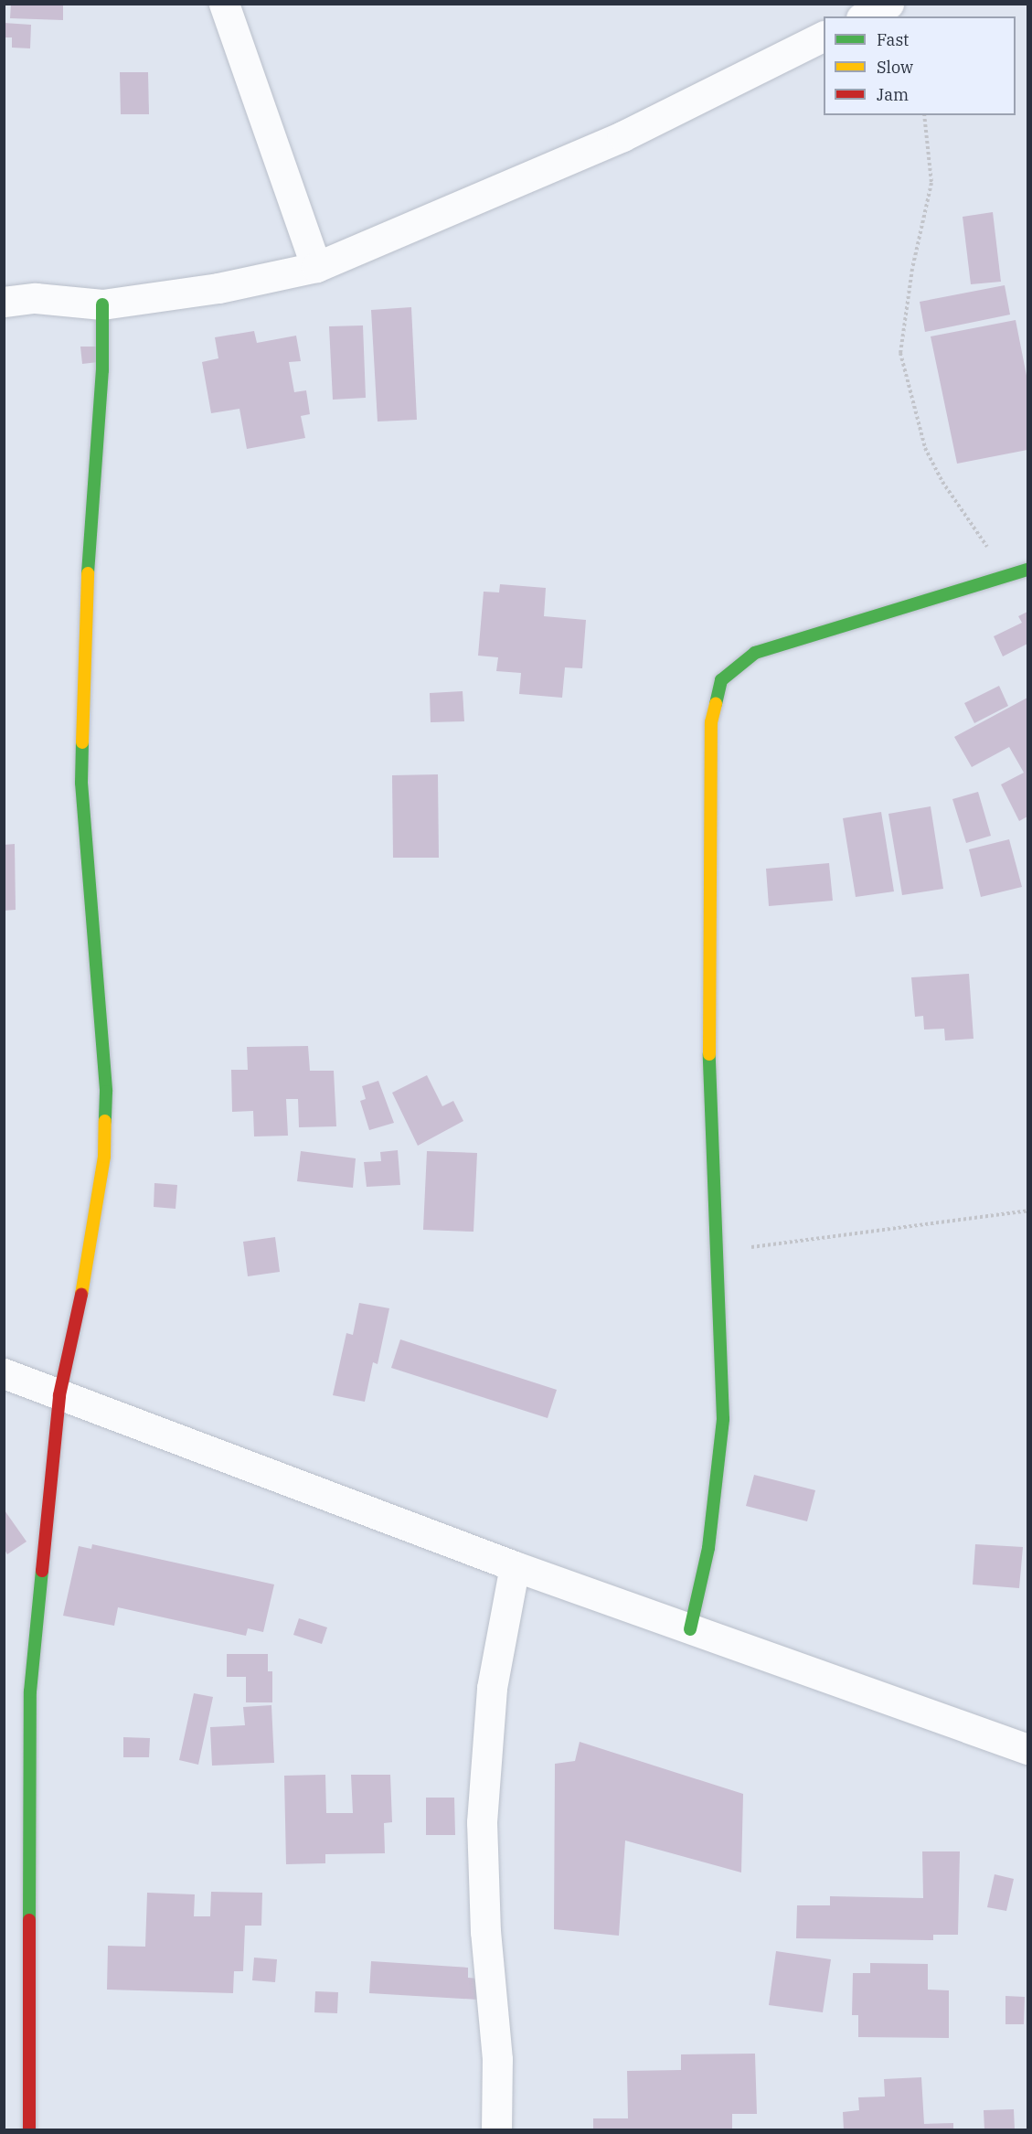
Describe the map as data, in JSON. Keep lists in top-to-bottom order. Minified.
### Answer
{"legend":["Fast","Slow","Jam"]}
